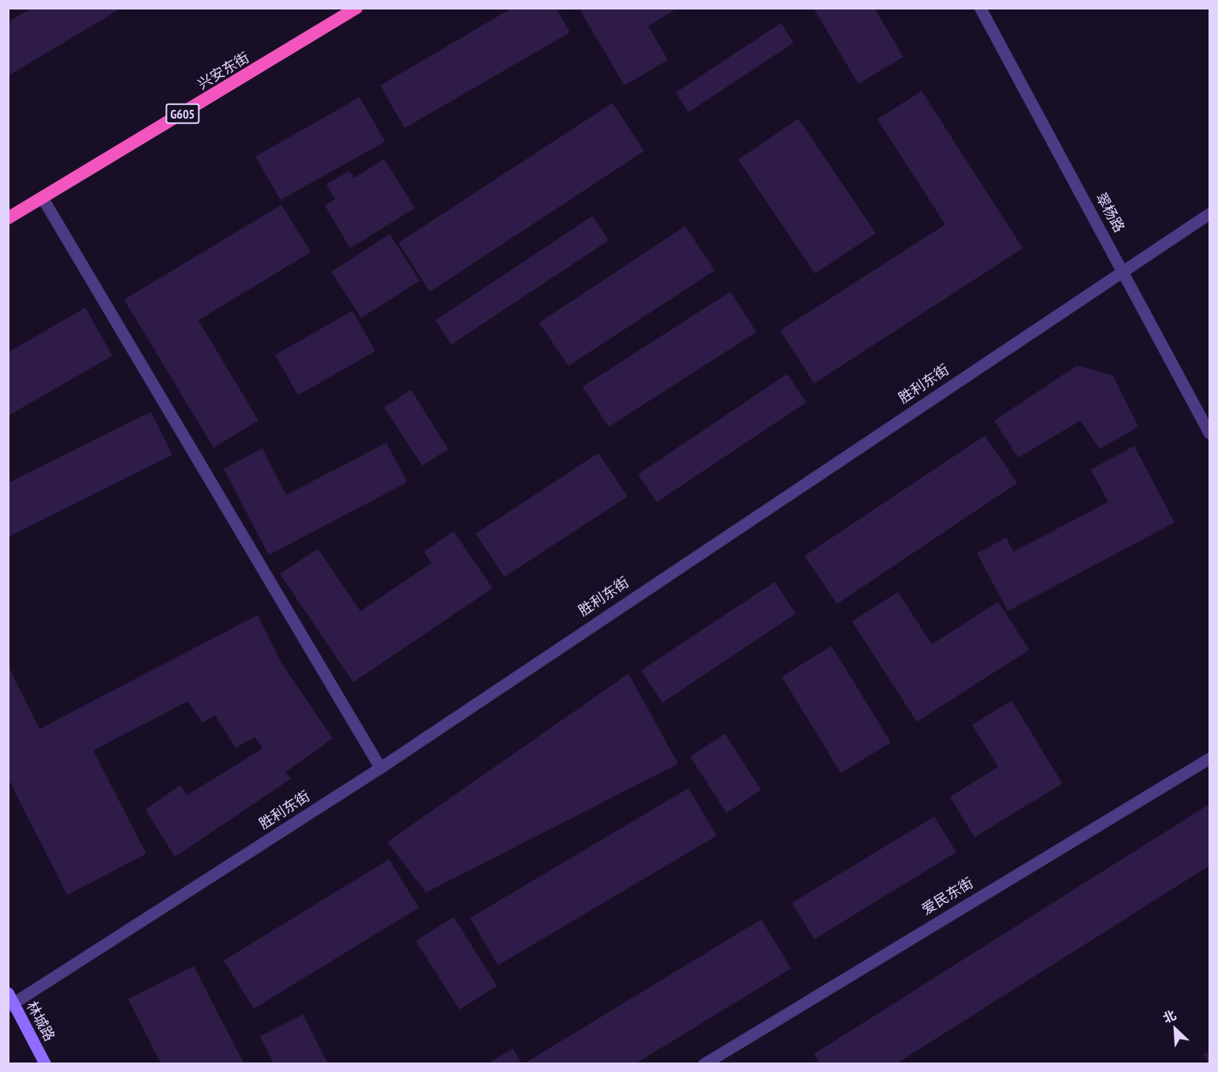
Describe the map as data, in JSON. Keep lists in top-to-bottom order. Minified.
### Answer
{"streets":{"highway":["兴安东街","G605"],"main road":["林城路"],"street":["翠杨路","胜利东街","爱民东街"]},"crossings":[["翠杨路","胜利东街"],["胜利东街","林城路"]],"north":"top left"}
